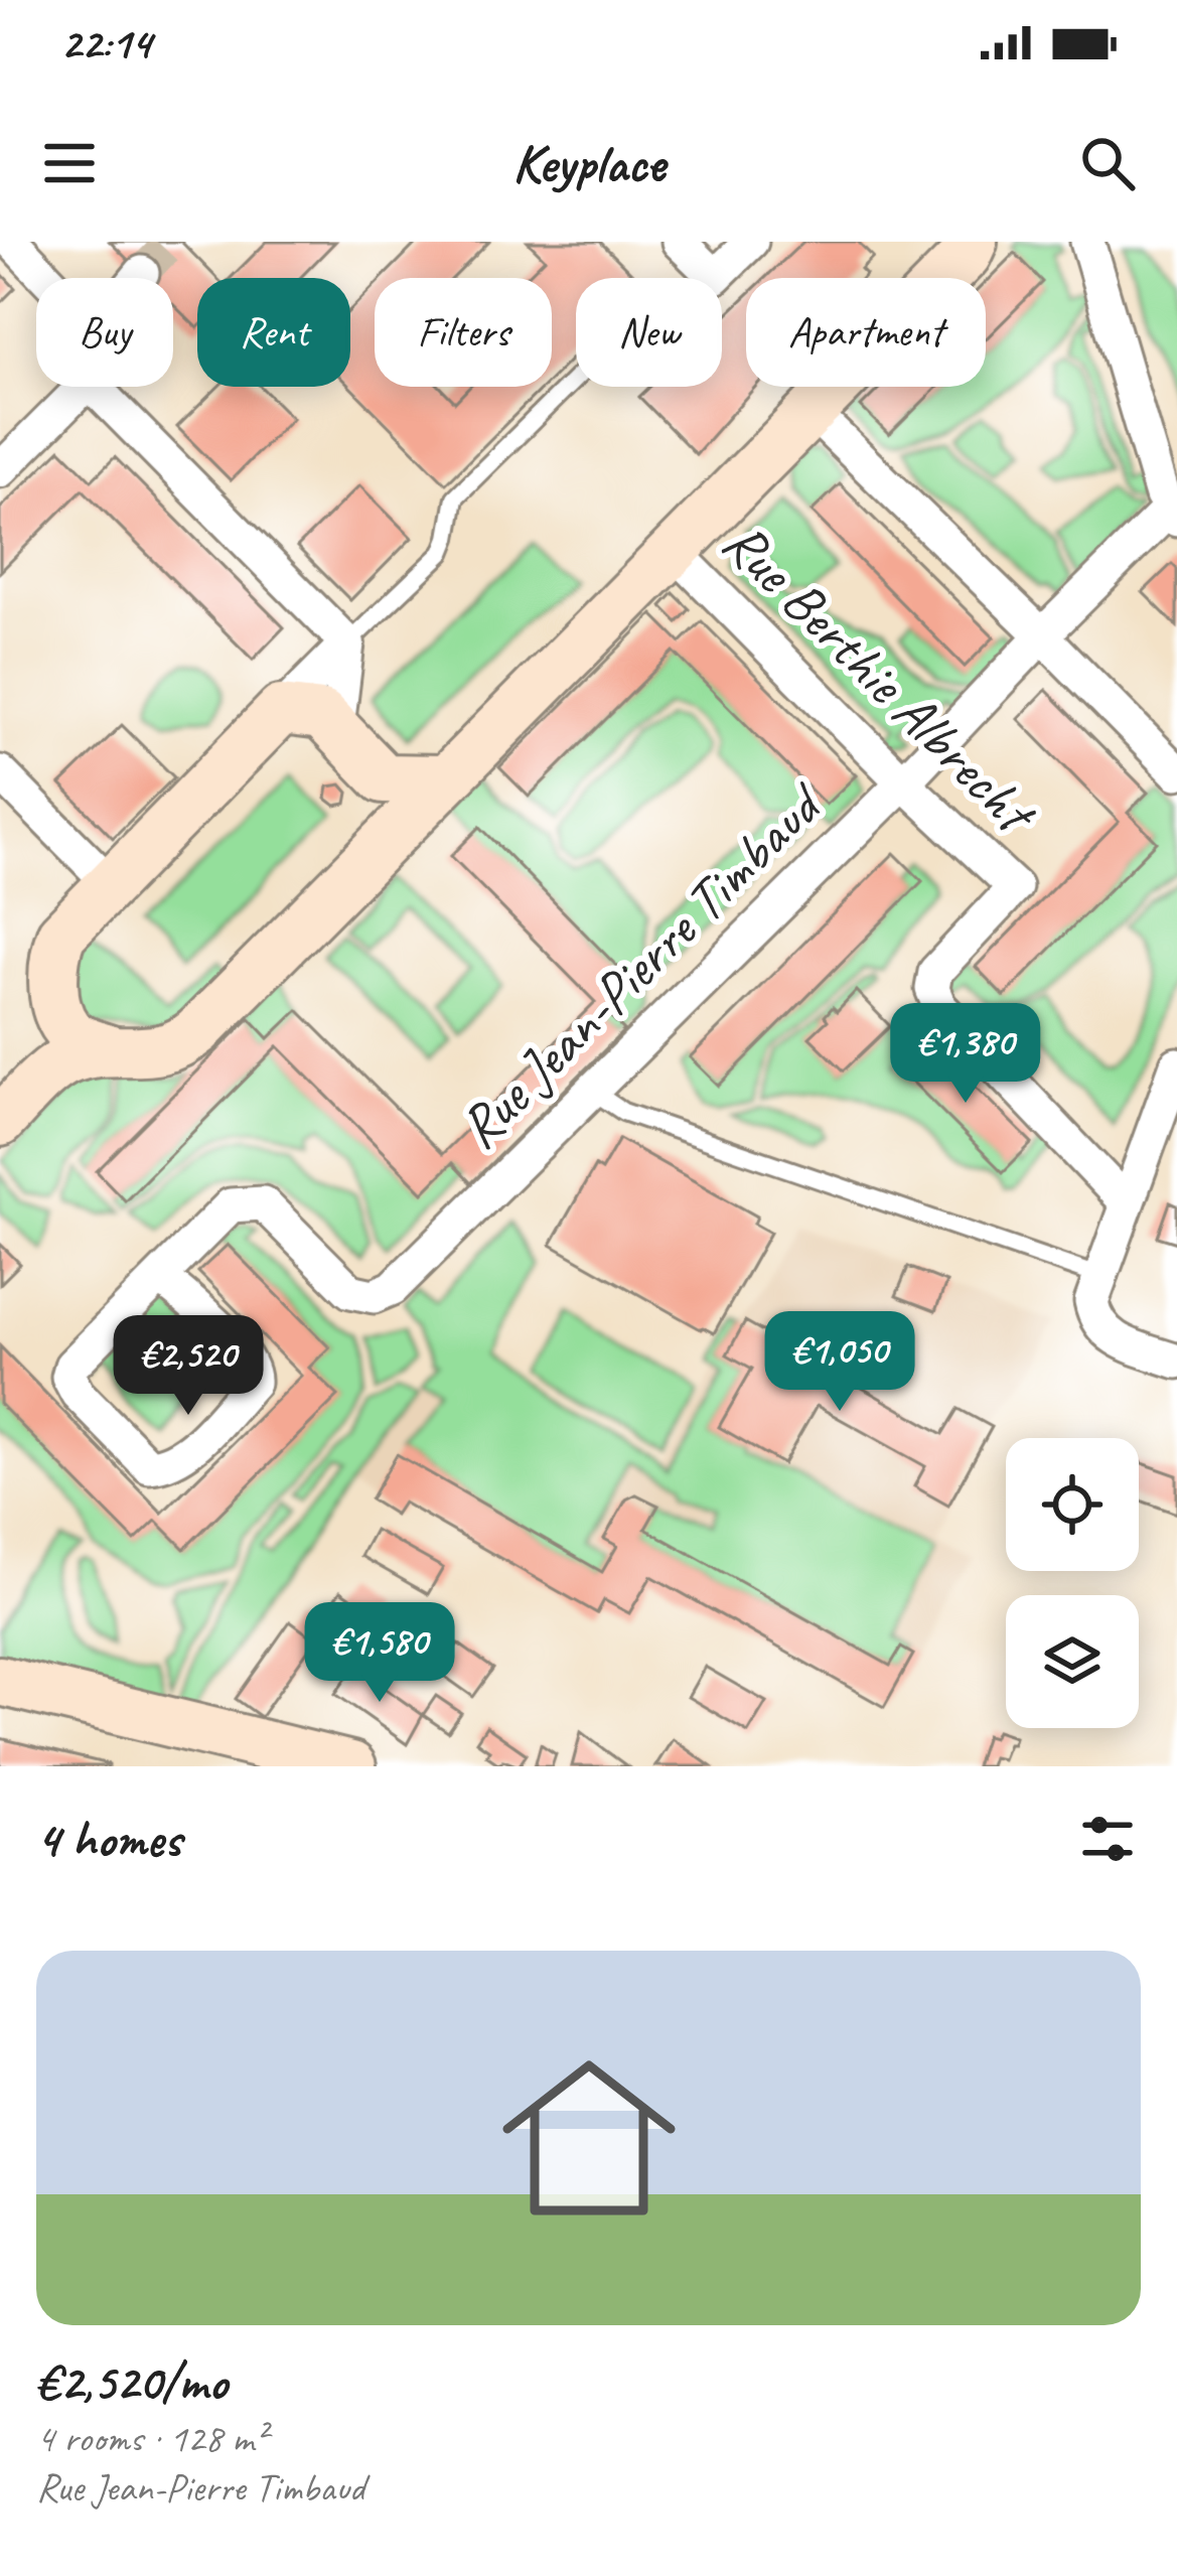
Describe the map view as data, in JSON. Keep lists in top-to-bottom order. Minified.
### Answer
{"streets":{"street":["Rue Berthie Albrecht","Rue Jean-Pierre Timbaud"]},"crossings":[["Rue Berthie Albrecht","Rue Jean-Pierre Timbaud"]],"page":{"status":"22:14","header":"Keyplace","chip":["Buy","Rent","Filters","New","Apartment"],"price":["€1,380","€1,050","€2,520","€1,580"],"heading":"4 homes","list":[{"name":"€2,520/mo","note":"4 rooms · 128 m² · Rue Jean-Pierre Timbaud"}]}}
